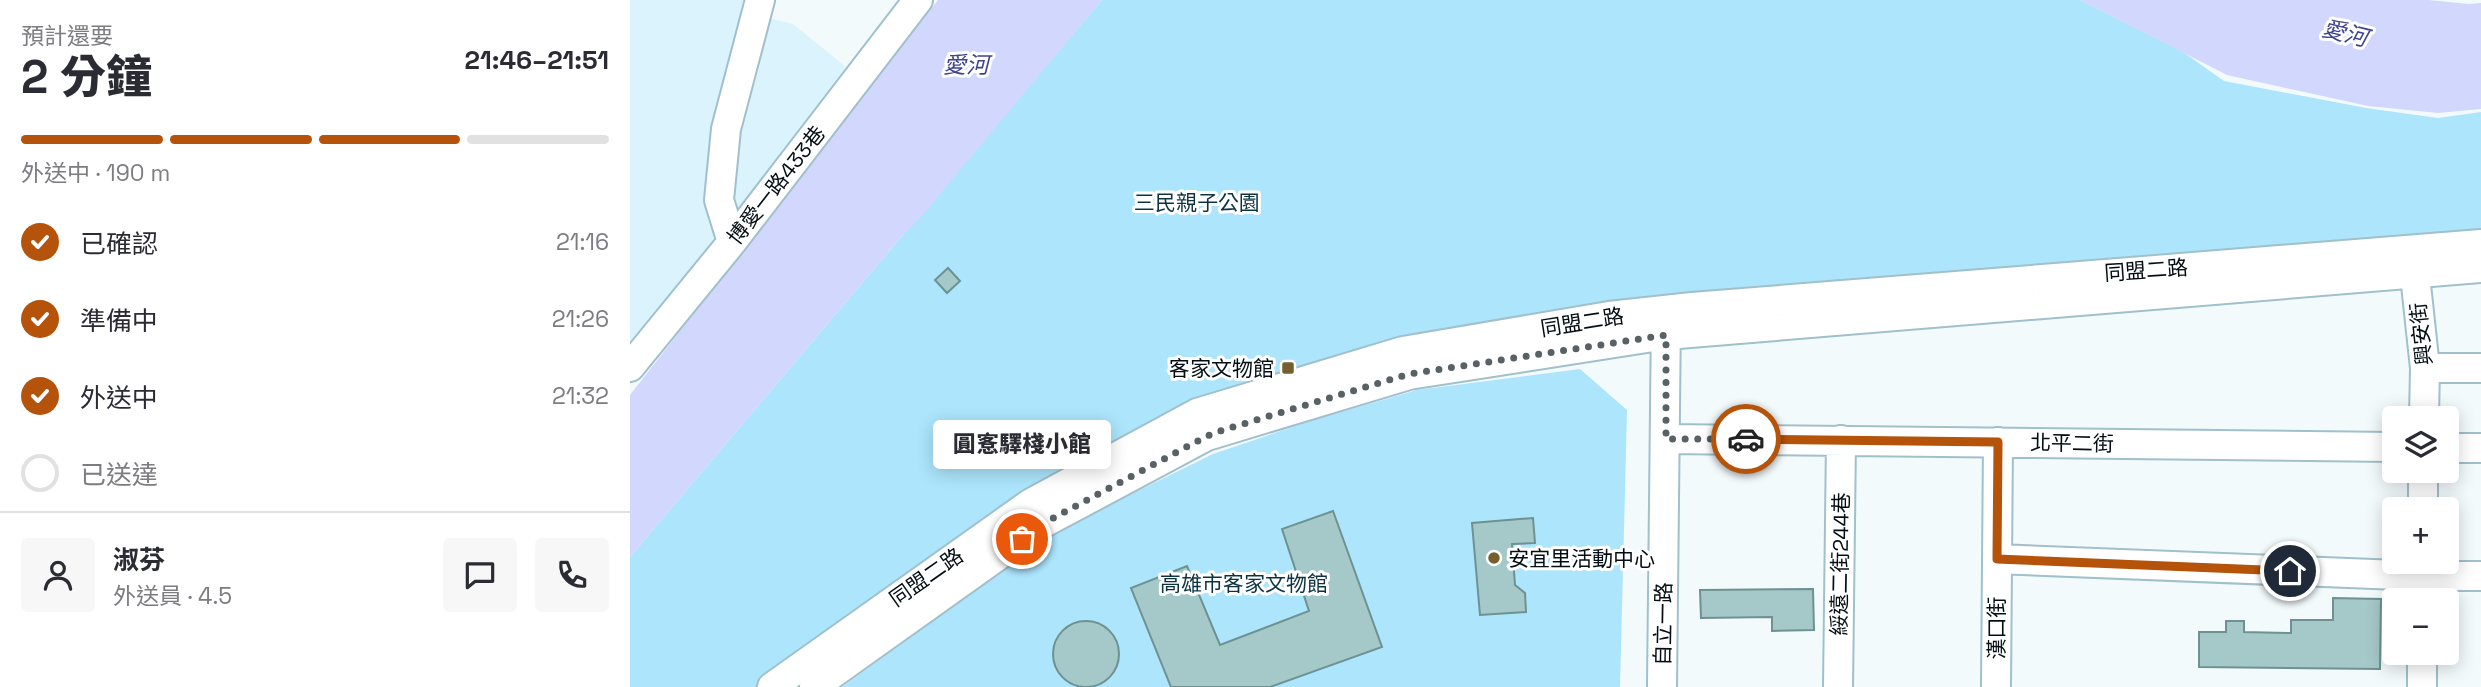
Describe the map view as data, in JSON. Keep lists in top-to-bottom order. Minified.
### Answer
{"streets":{"street":["博愛一路433巷","同盟二路","興安街","北平二街","綏遠二街244巷","自立一路","漢口街"]},"crossings":[["同盟二路","興安街"],["同盟二路","自立一路"],["北平二街","綏遠二街244巷"],["北平二街","自立一路"],["北平二街","漢口街"]],"water":["愛河"],"parks":["三民親子公園","高雄市客家文物館"],"places":{"transit":["客家文物館"],"other":["圓愙驛棧小館","安宜里活動中心"]},"page":{"heading":["2 分鐘","預計還要","21:46–21:51"],"panel":["淑芬","外送員 · 4.5"],"bar":"外送中 · 190 m","list":[["已確認","21:16"],["準備中","21:26"],["外送中","21:32"],"已送達"],"map_buttons":["+","−"],"bubble":"圓愙驛棧小館"}}
